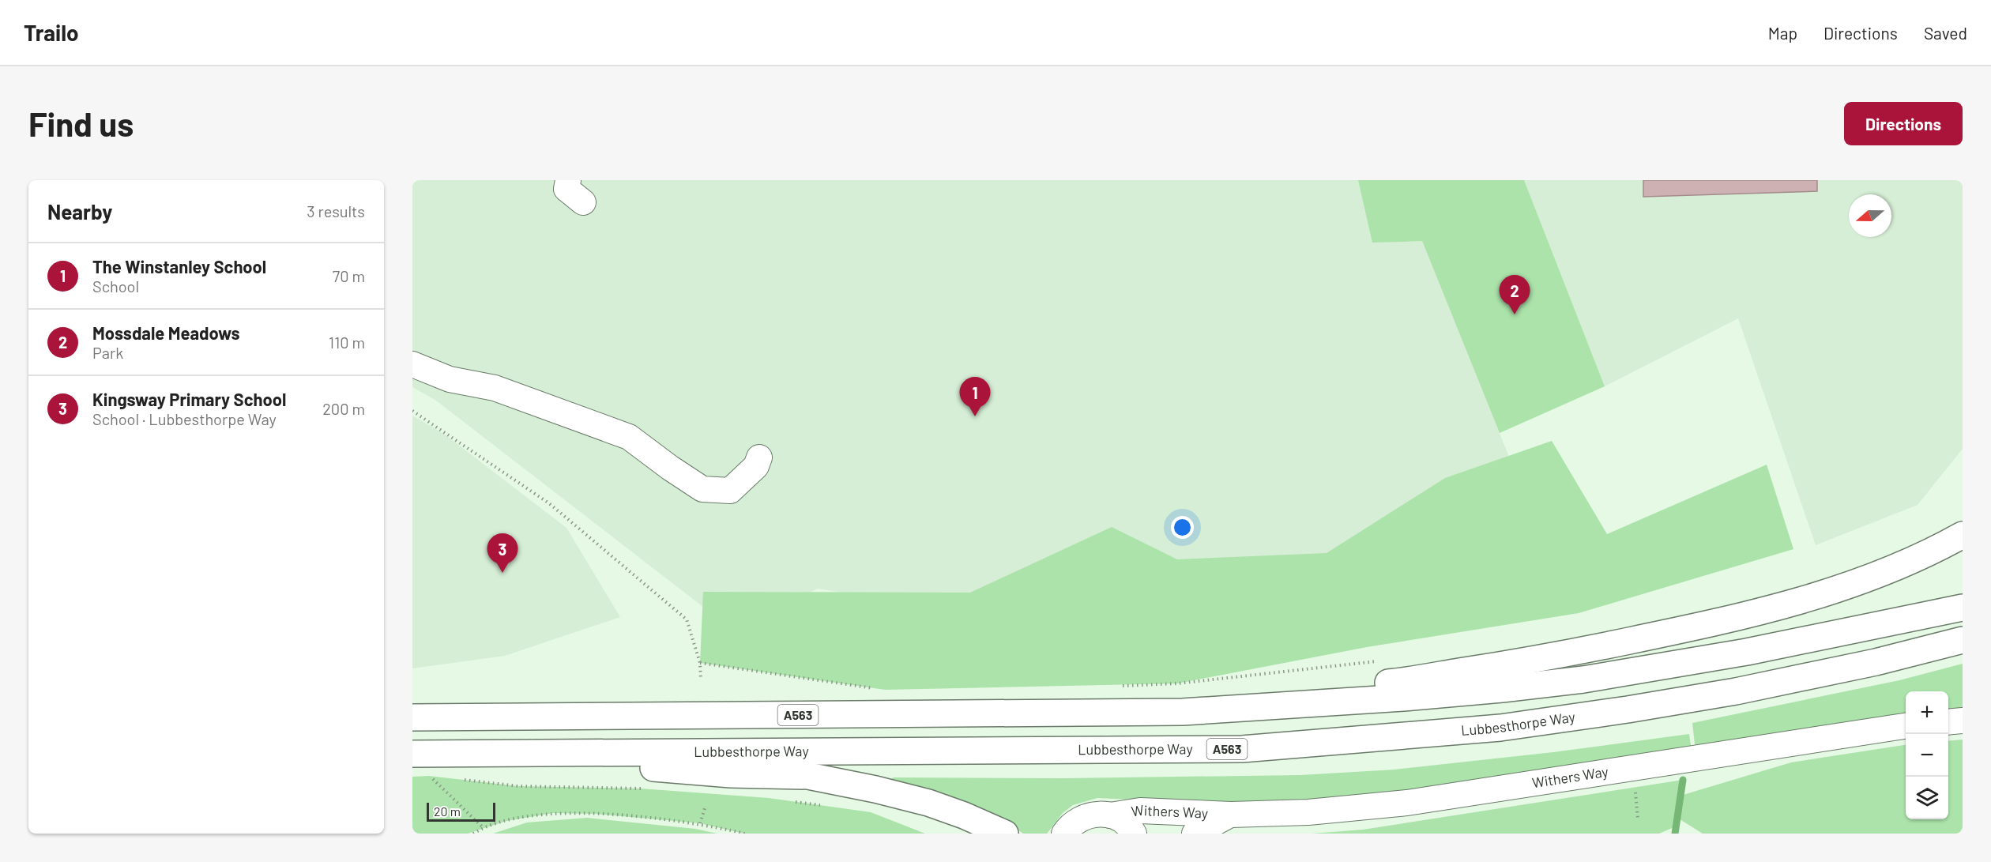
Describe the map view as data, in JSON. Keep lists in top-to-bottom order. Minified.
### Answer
{"streets":{"highway":["A563","Lubbesthorpe Way"],"street":["Withers Way"]},"scale_bar":"20 m","north":"left","page":{"header":"Trailo","nav":["Map","Directions","Saved"],"buttons":"Directions","title":"Find us","heading":["Nearby","3 results"],"list":[{"mark":"1","name":"The Winstanley School","note":"School","value":"70 m"},{"mark":"2","name":"Mossdale Meadows","note":"Park","value":"110 m"},{"mark":"3","name":"Kingsway Primary School","note":"School · Lubbesthorpe Way","value":"200 m"}],"pins":["2","1","3"],"map_buttons":["+","−"],"scale":"20 m"}}
